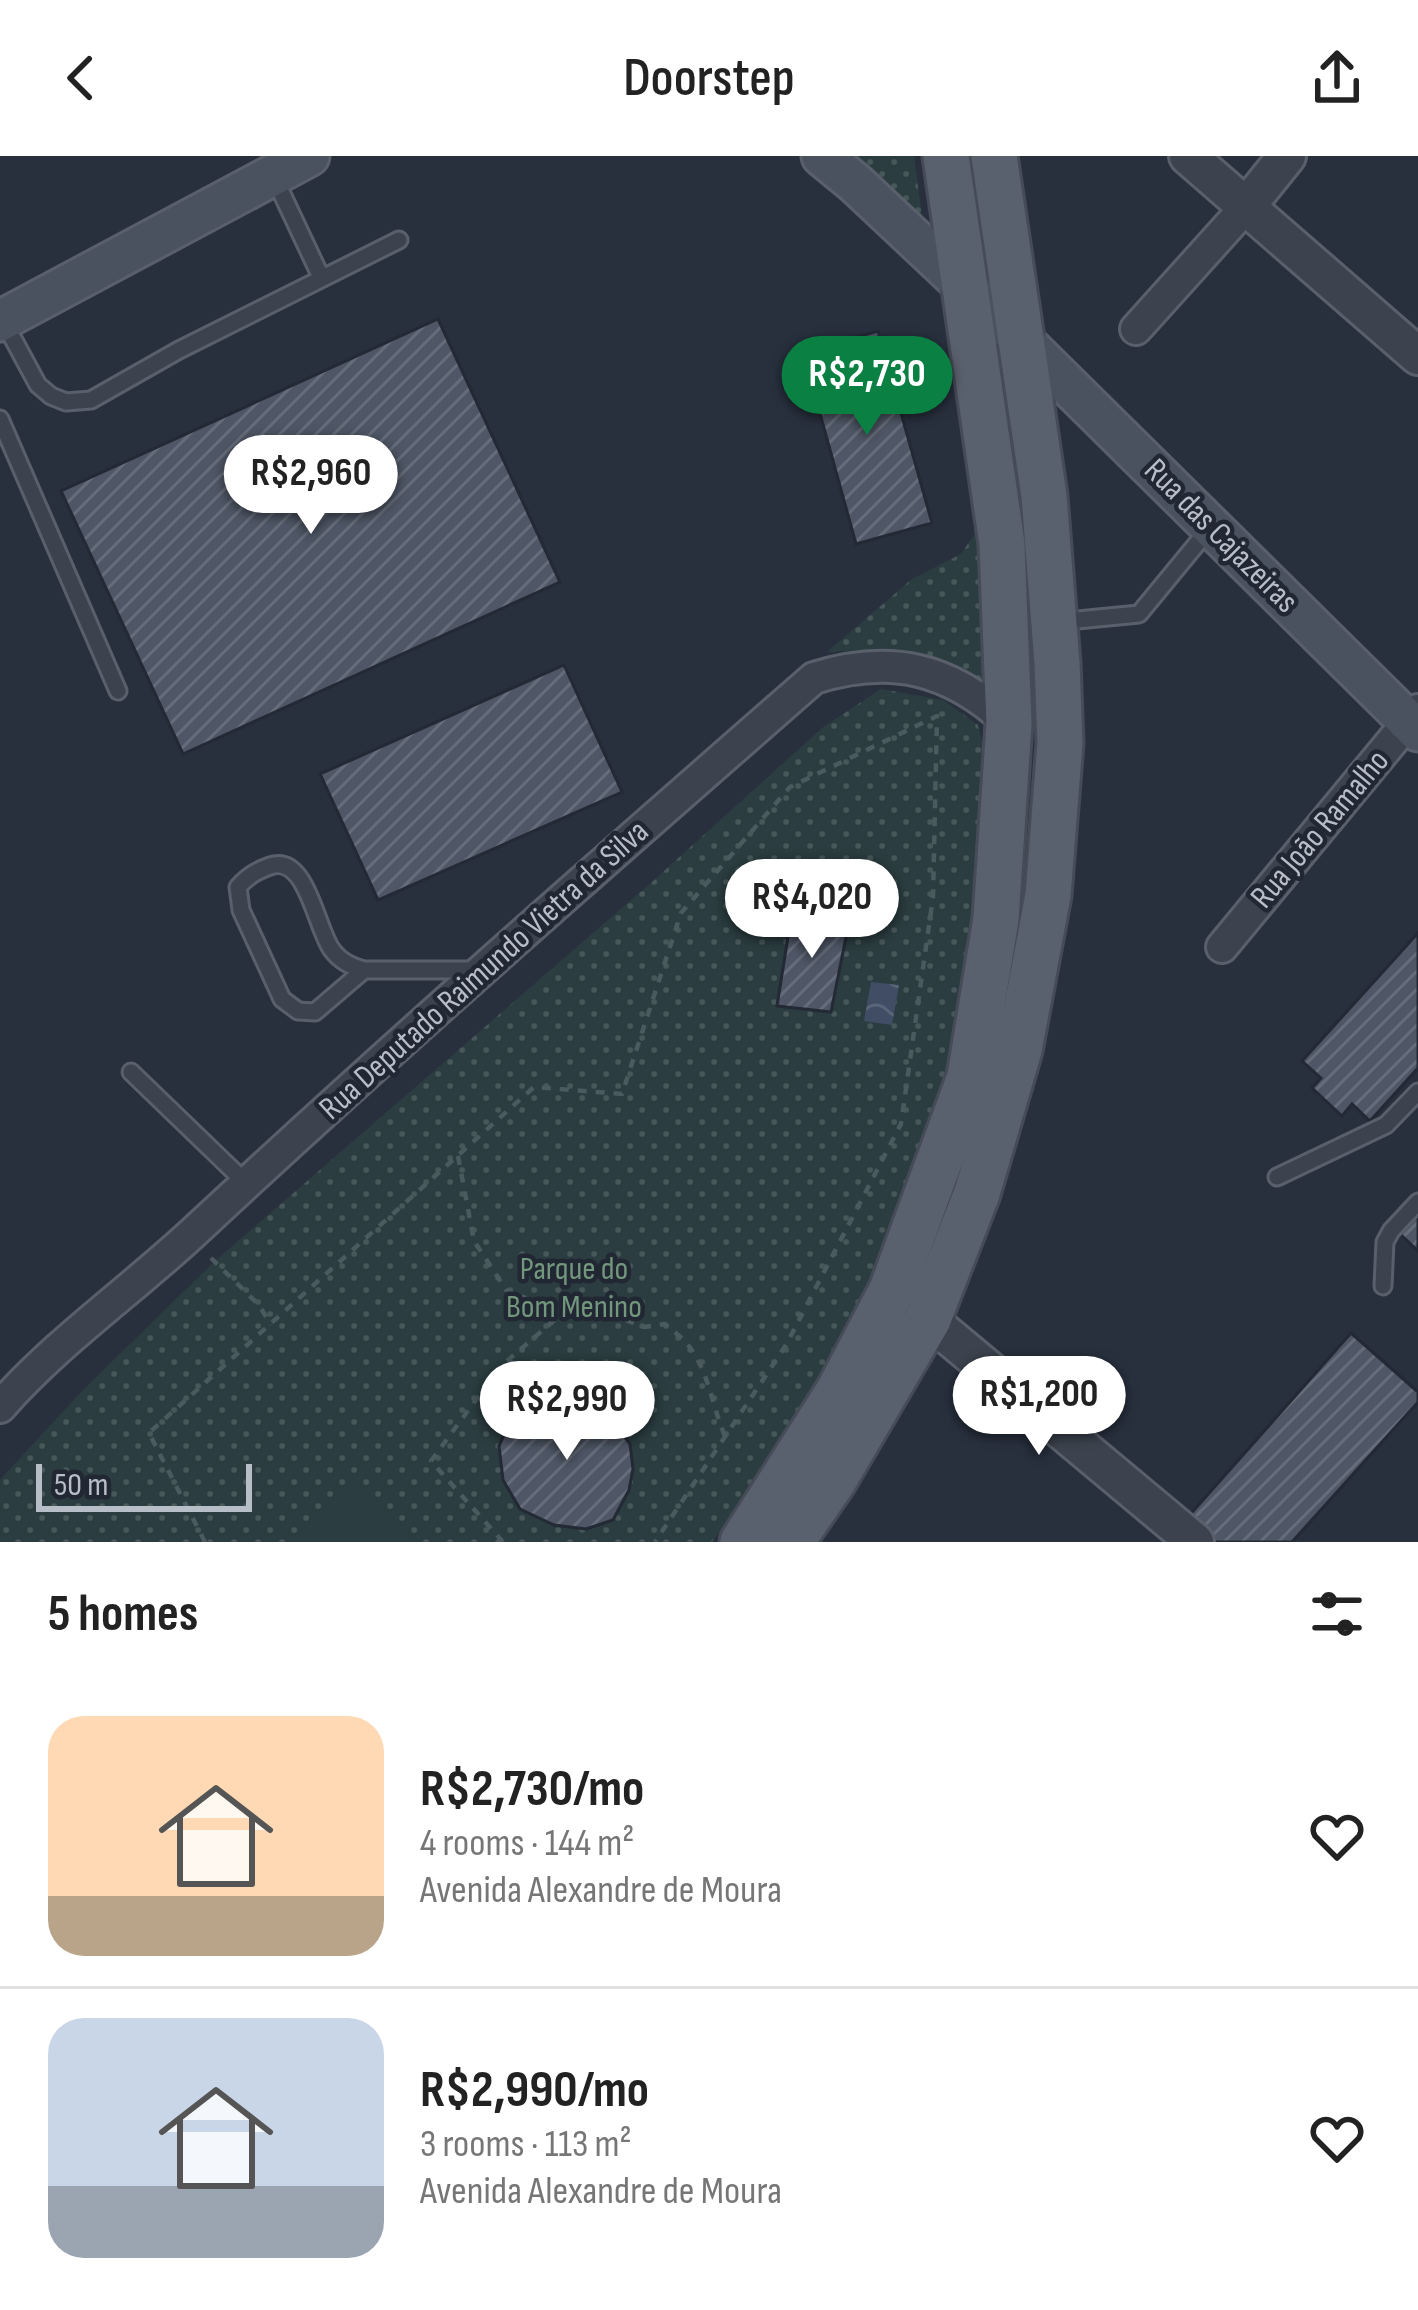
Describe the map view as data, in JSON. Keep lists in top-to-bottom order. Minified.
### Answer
{"streets":{"main road":["Rua das Cajazeiras"],"street":["Rua João Ramalho","Rua Deputado Raimundo Vietra da Silva"]},"crossings":[["Rua das Cajazeiras","Rua João Ramalho"]],"parks":["Parque do Bom Menino"],"scale_bar":"50 m","page":{"header":"Doorstep","price":["R$2,730","R$2,960","R$4,020","R$1,200","R$2,990"],"scale":"50 m","heading":"5 homes","list":[{"name":"R$2,730/mo","note":"4 rooms · 144 m² · Avenida Alexandre de Moura"},{"name":"R$2,990/mo","note":"3 rooms · 113 m² · Avenida Alexandre de Moura"}]}}
